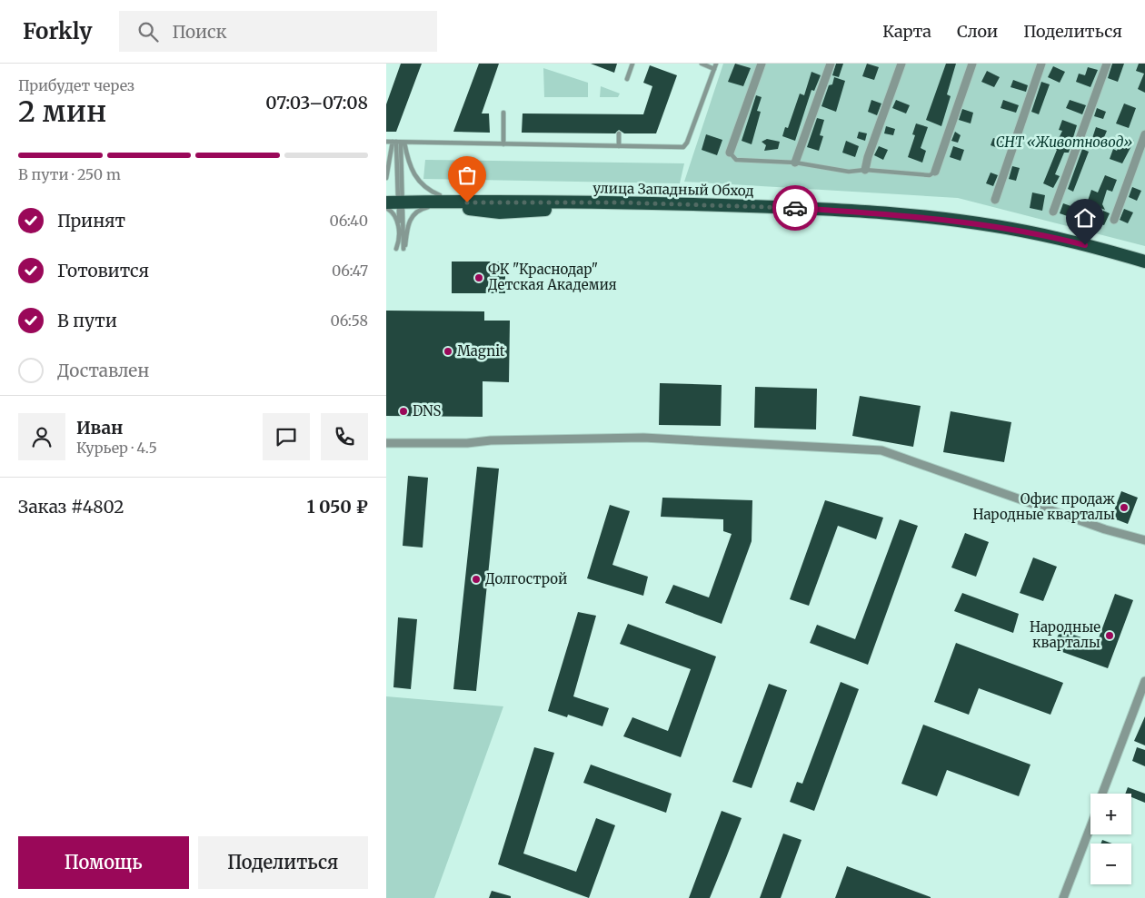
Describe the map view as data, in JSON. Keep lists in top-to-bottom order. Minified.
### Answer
{"streets":{"highway":["улица Западный Обход"]},"parks":["СНТ «Животновод»"],"places":["ФК \"Краснодар\" Детская Академия","Magnit","DNS","Офис продаж Народные кварталы","Долгострой","Народные кварталы"],"page":{"header":"Forkly","search":"Поиск","nav":["Карта","Слои","Поделиться"],"heading":["2 мин","Прибудет через","07:03–07:08"],"panel":["Иван","Курьер · 4.5","Заказ #4802","1 050 ₽"],"bar":"В пути · 250 m","list":[["Принят","06:40"],["Готовится","06:47"],["В пути","06:58"],"Доставлен"],"map_buttons":["+","−"],"buttons":["Помощь","Поделиться"]}}
